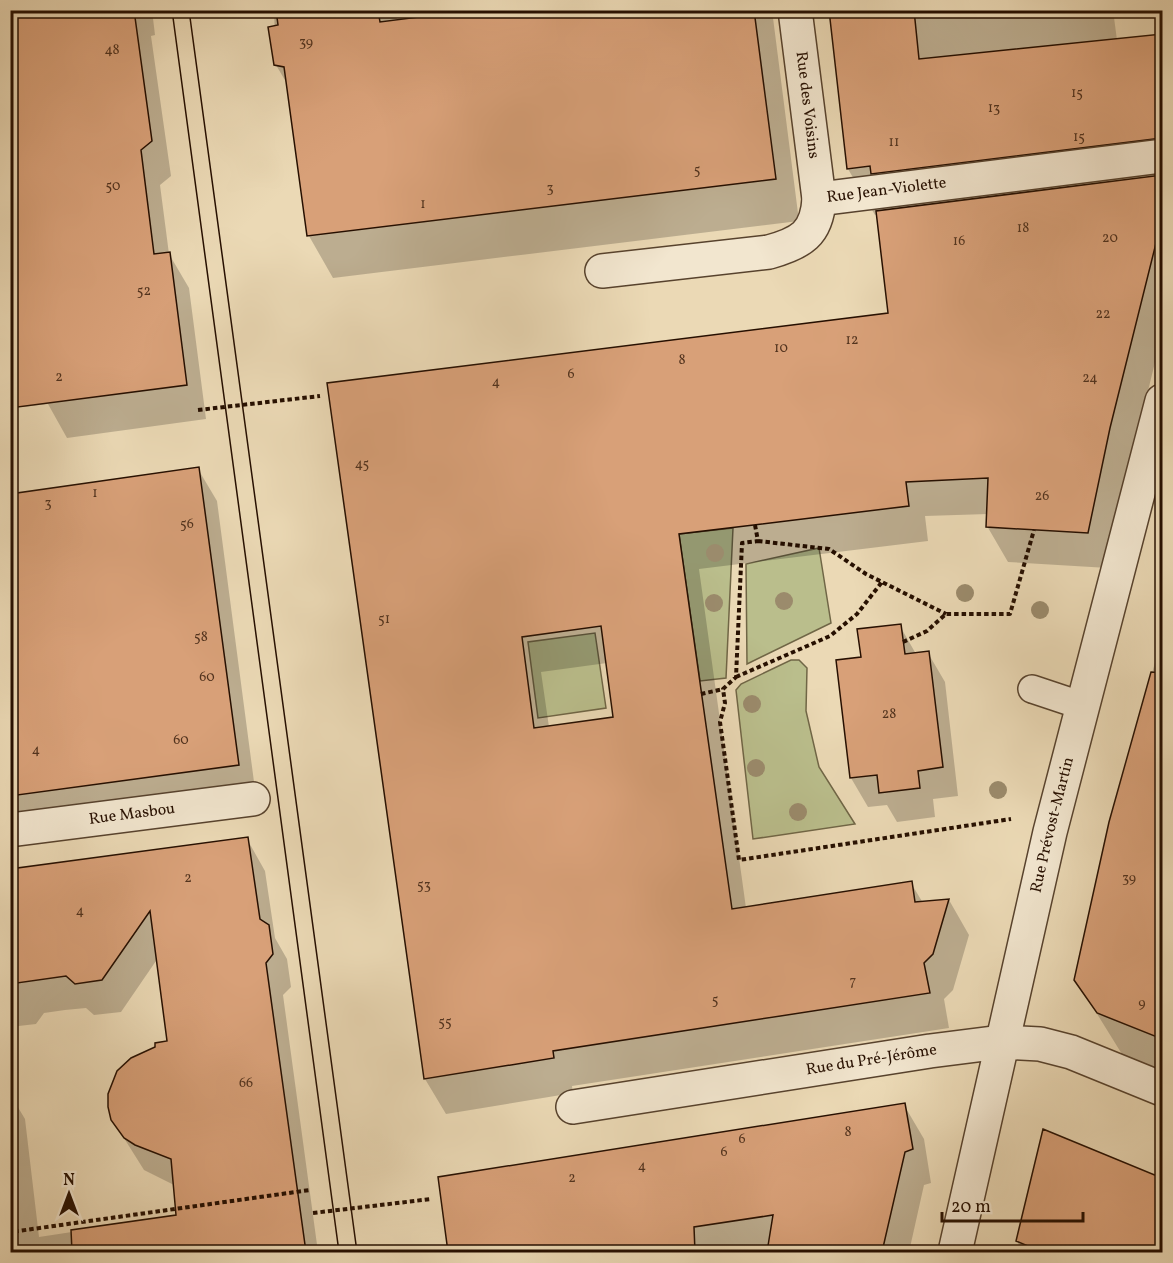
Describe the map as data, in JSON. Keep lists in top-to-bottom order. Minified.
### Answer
{"streets":{"street":["Rue des Voisins","Rue Jean-Violette","Rue Masbou","Rue Prévost-Martin","Rue du Pré-Jérôme"]},"crossings":[["Rue des Voisins","Rue Jean-Violette"],["Rue Prévost-Martin","Rue du Pré-Jérôme"]],"house_numbers":["39","48","15","13","15","11","5","50","3","1","18","20","16","52","22","12","10","8","6","2","24","4","45","1","26","3","56","51","58","60","28","60","4","2","39","53","4","7","5","9","55","66","8","6","6","4","2"],"scale_bar":"20 m","north":"top"}
